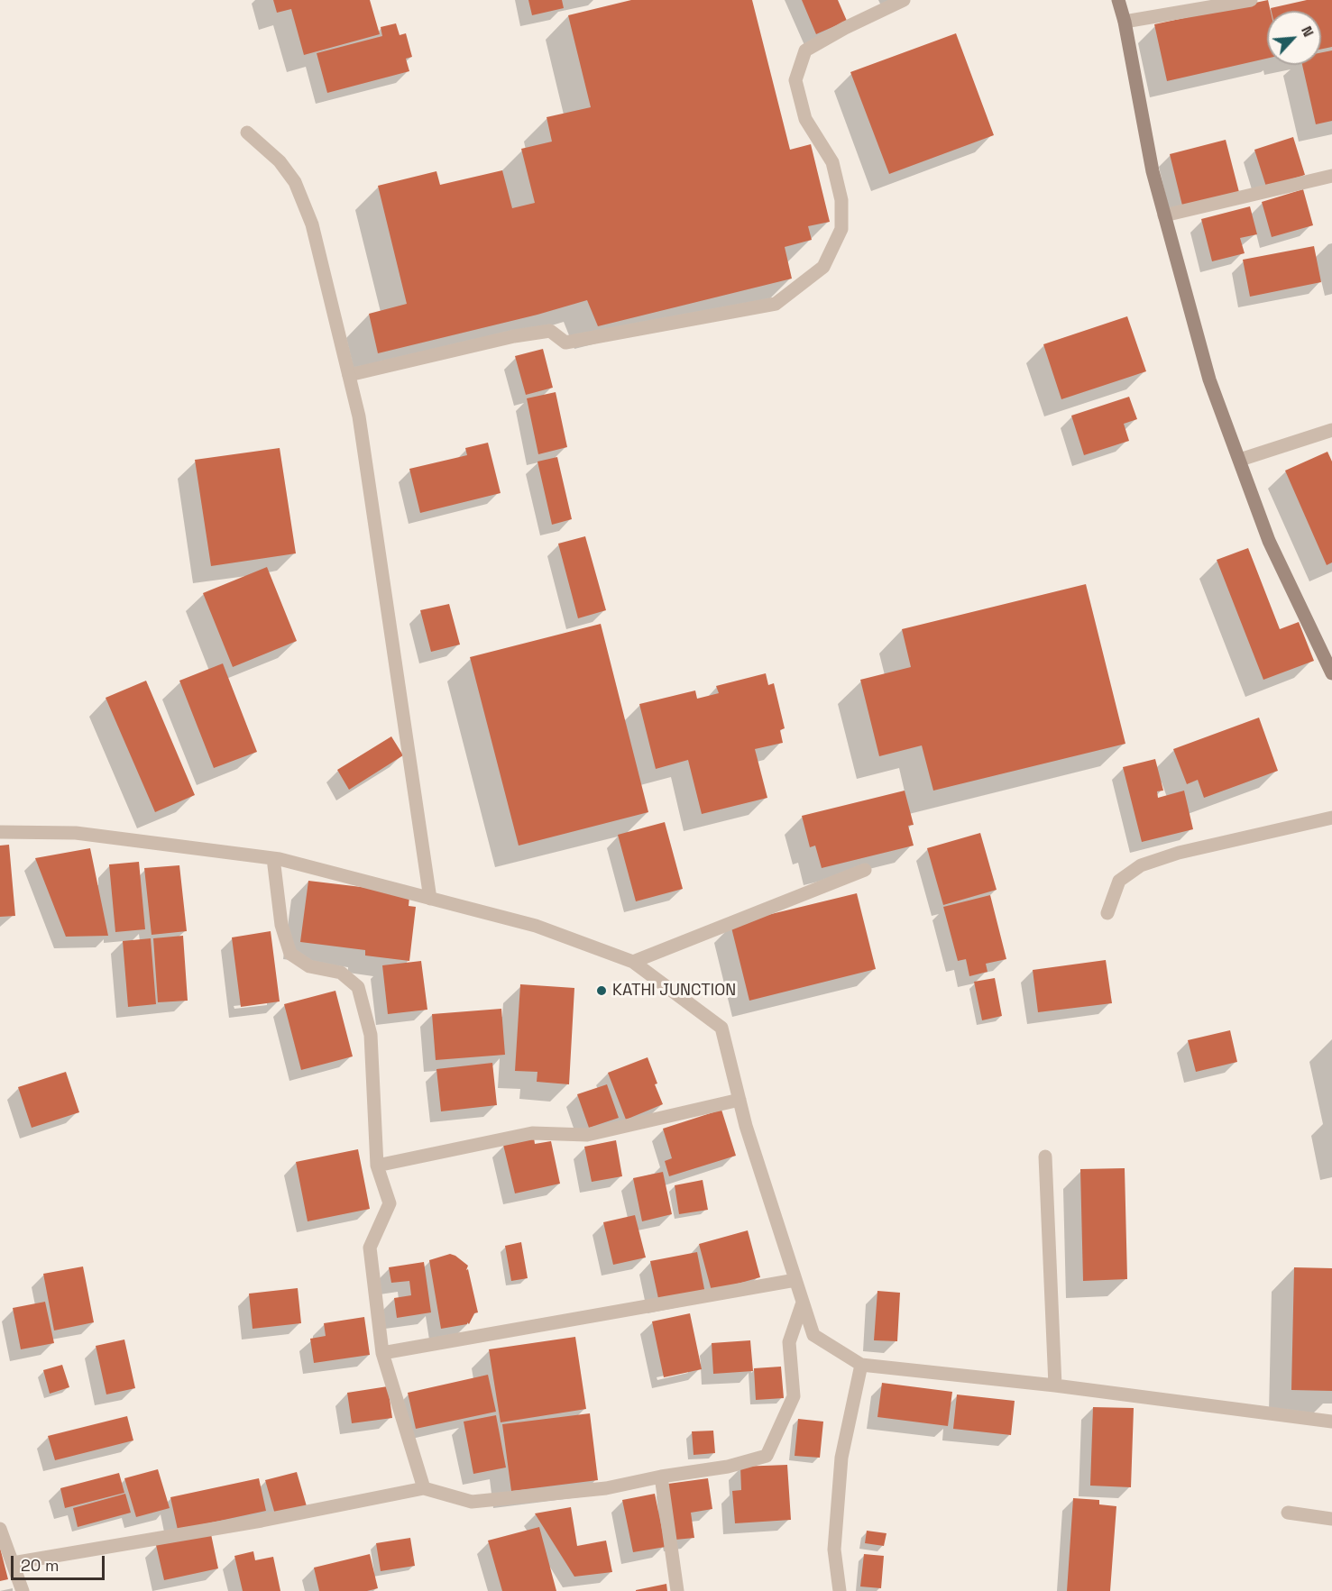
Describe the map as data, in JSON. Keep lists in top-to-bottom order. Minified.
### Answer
{"places":["KATHI JUNCTION"],"scale_bar":"20 m","north":"top right"}
